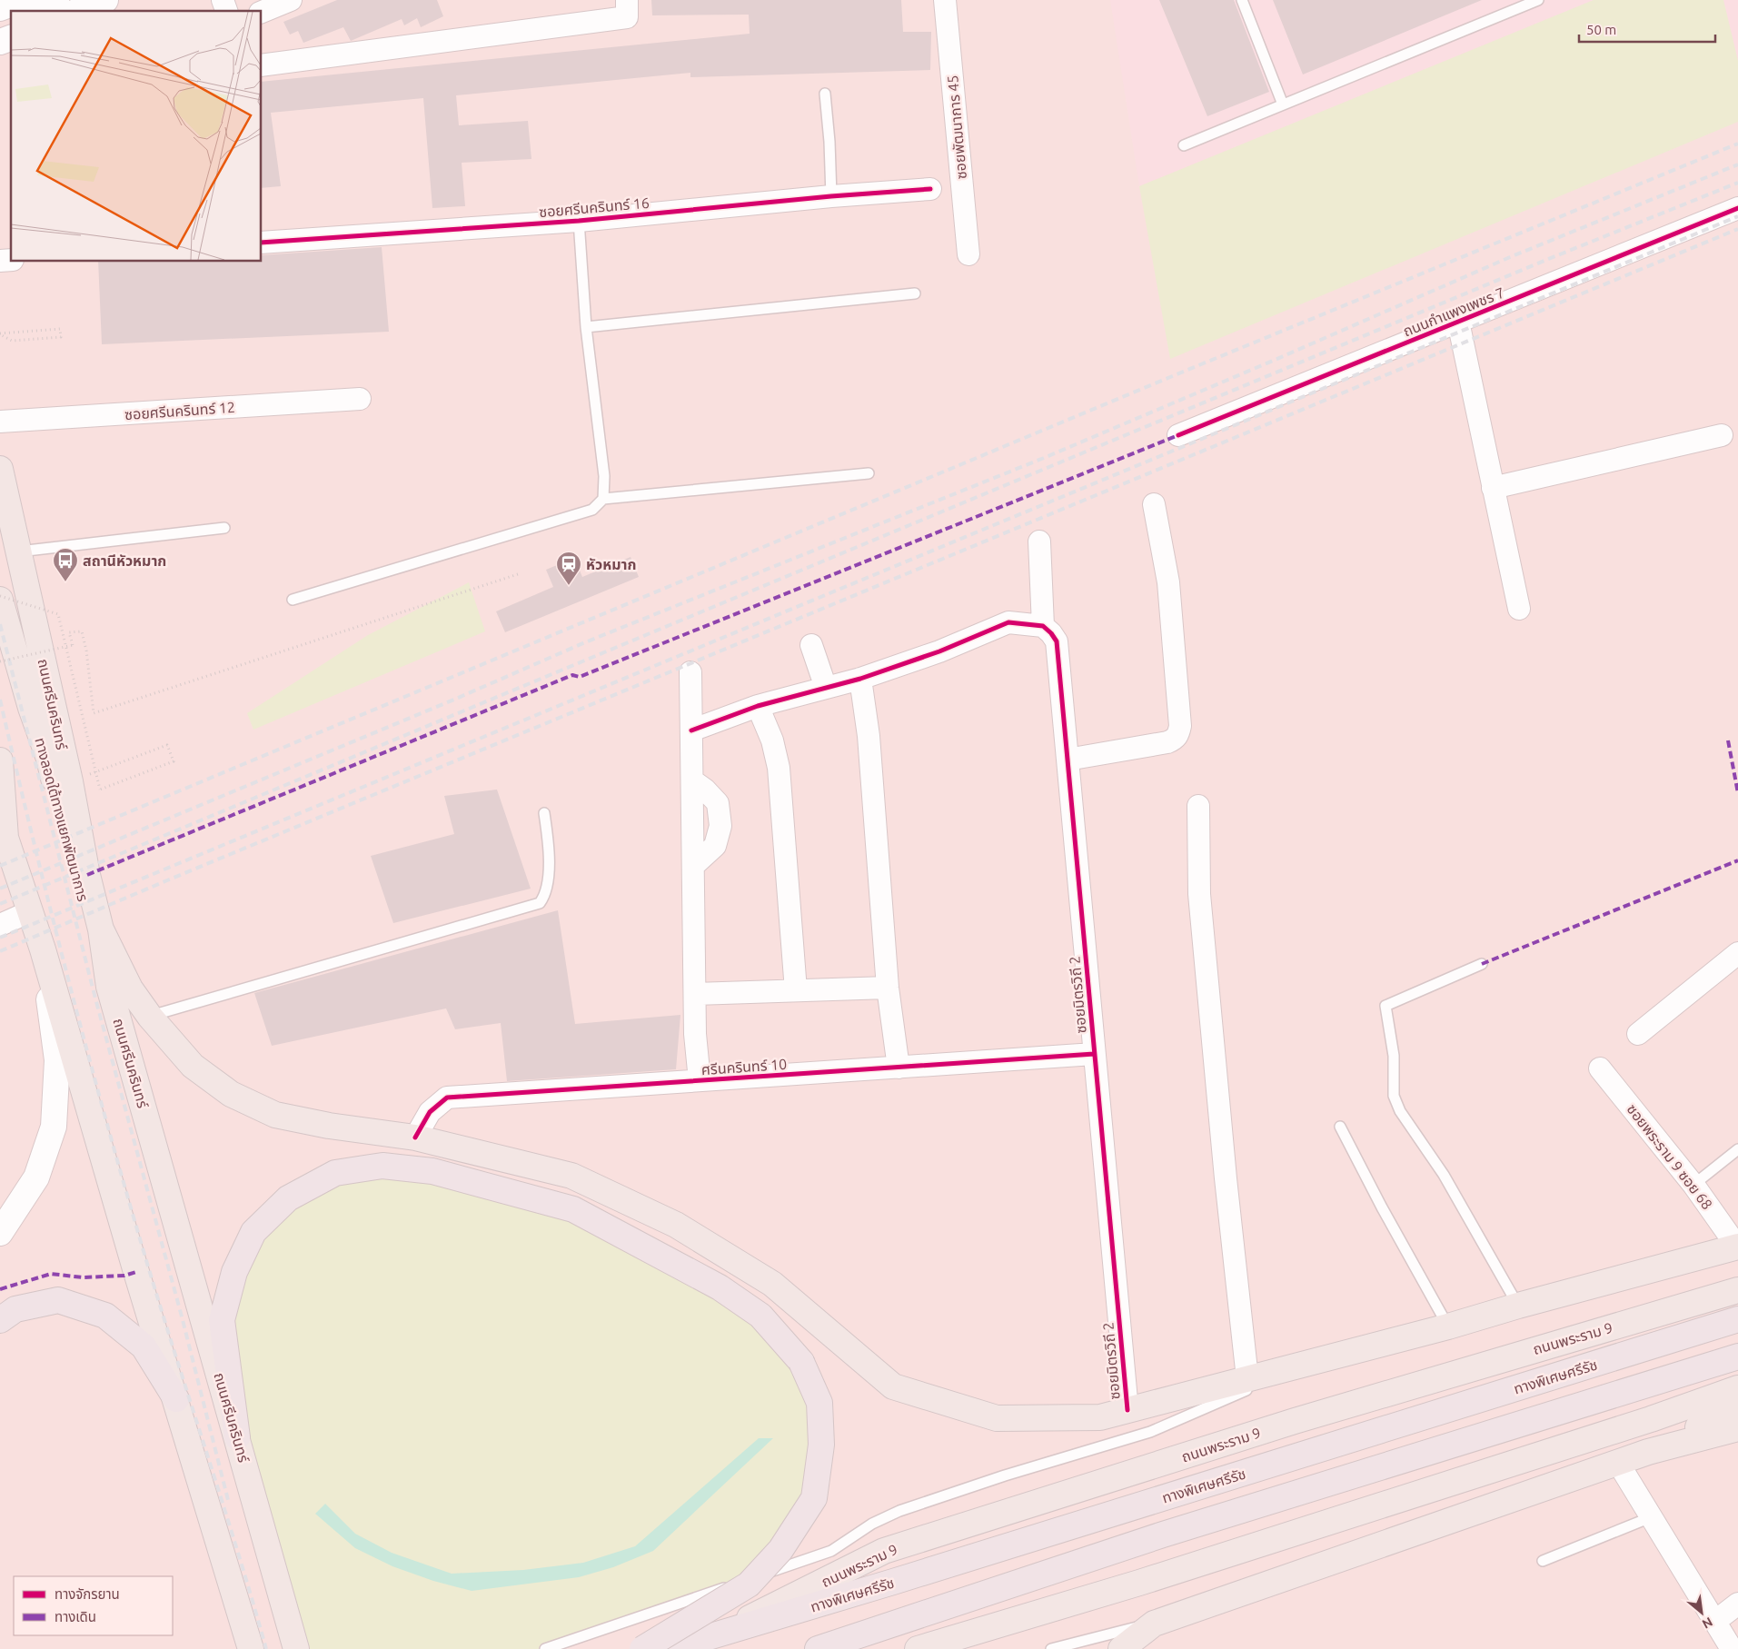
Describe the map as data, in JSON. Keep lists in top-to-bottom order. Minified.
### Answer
{"streets":{"highway":["ทางพิเศษศรีรัช"],"main road":["ถนนศรีนครินทร์","ทางลอดใต้ทางแยกพัฒนาการ","ถนนพระราม 9"],"street":["ซอยพัฒนาการ 45","ซอยศรีนครินทร์ 16","ถนนกำแพงเพชร 7","ซอยศรีนครินทร์ 12","ซอยมิตรวิถี 2","ศรีนครินทร์ 10","ซอยพระราม 9 ซอย 68"]},"crossings":[["ถนนศรีนครินทร์","ทางลอดใต้ทางแยกพัฒนาการ"],["ซอยมิตรวิถี 2","ศรีนครินทร์ 10"],["ถนนพระราม 9","ทางพิเศษศรีรัช"]],"places":{"bus stop":["สถานีหัวหมาก"],"station":["หัวหมาก"]},"legend":["ทางจักรยาน","ทางเดิน"],"scale_bar":"50 m","north":"bottom right"}
